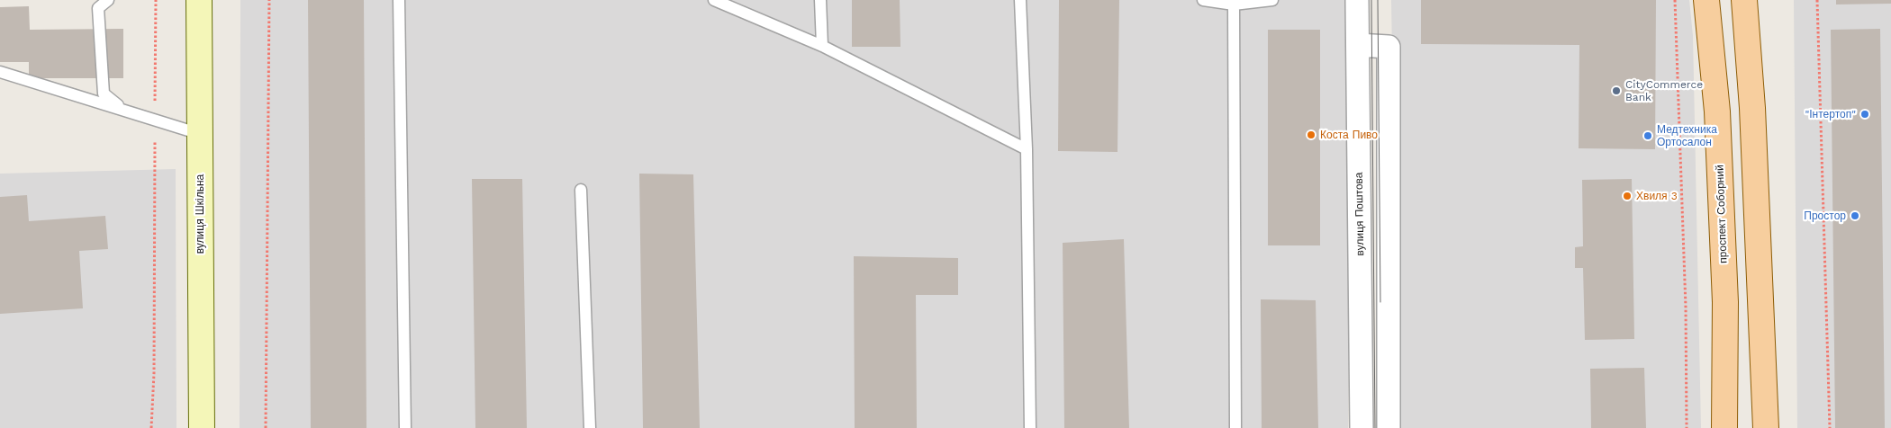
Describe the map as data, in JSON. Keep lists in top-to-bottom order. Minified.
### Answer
{"streets":{"main road":["вулиця Шкільна","проспект Соборний"],"street":["вулиця Поштова"]},"places":["CityCommerce Bank","\"Інтертоп\"","Коста Пиво","Медтехника Ортосалон","Хвиля 3","Простор"]}
